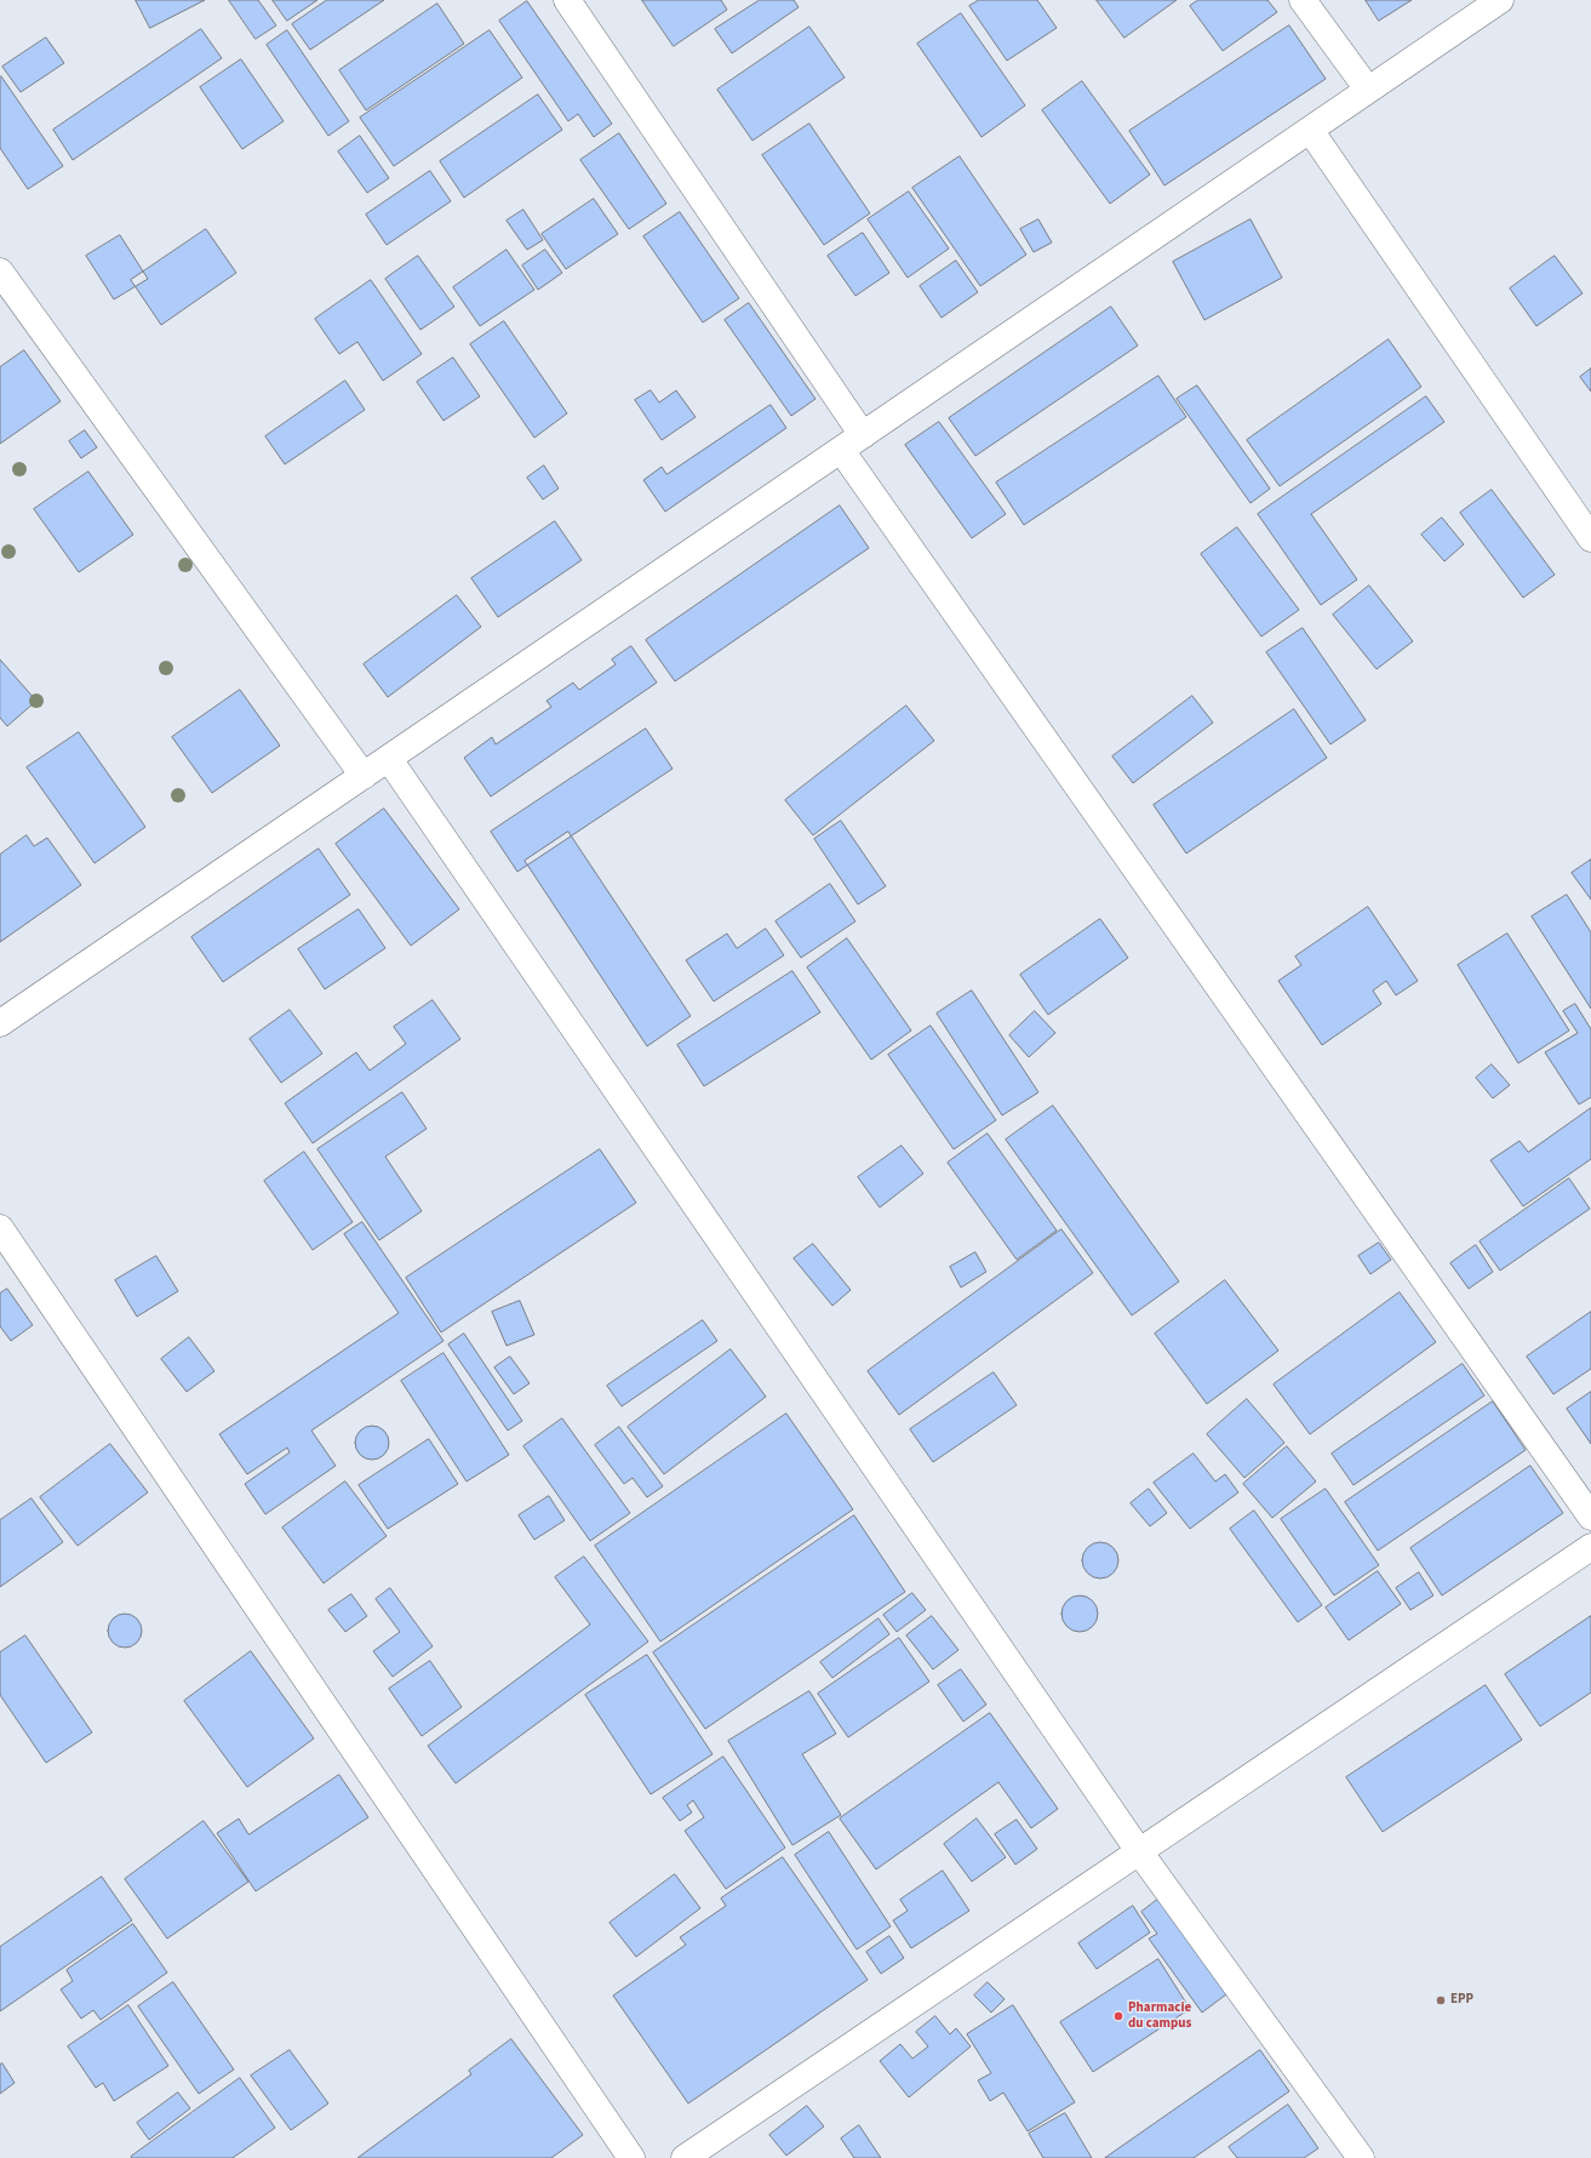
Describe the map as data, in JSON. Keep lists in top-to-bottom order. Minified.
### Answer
{"places":["EPP","Pharmacie du campus"]}
